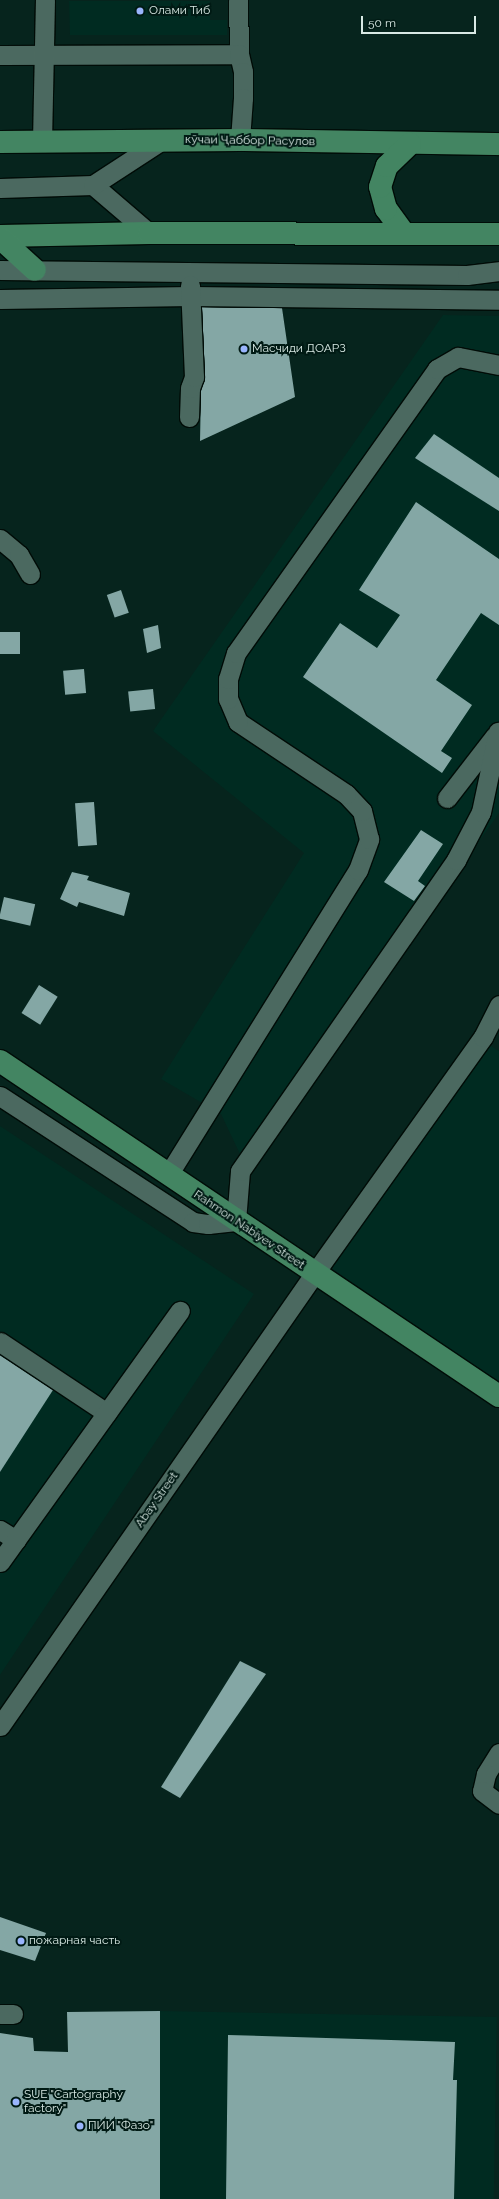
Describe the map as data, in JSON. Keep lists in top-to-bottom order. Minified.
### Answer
{"streets":{"main road":["кӯчаи Ҷаббор Расулов","Rahmon Nabiyev Street"],"street":["Abay Street"]},"crossings":[["Rahmon Nabiyev Street","Abay Street"]],"places":["Олами Тиб","Масчиди ДОАРЗ","пожарная часть","SUE \"Cartography factory\"","ПИИ \"Фазо\""],"scale_bar":"50 m"}
